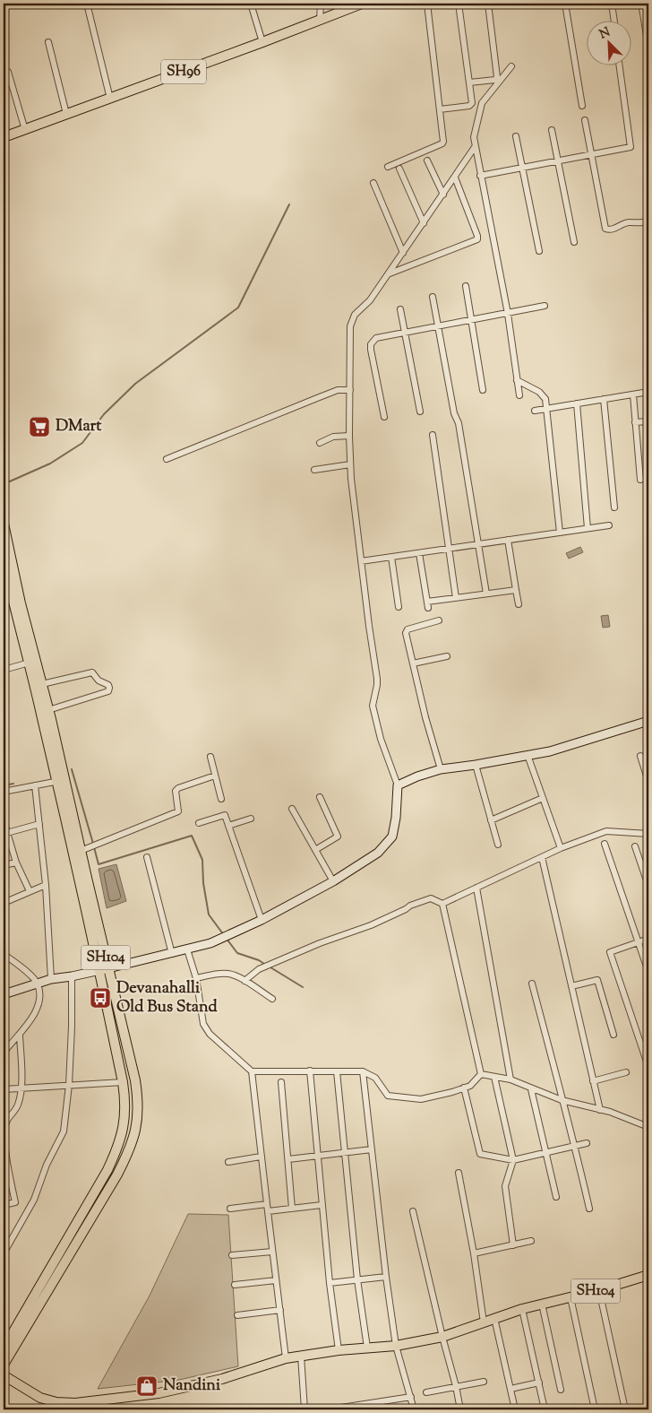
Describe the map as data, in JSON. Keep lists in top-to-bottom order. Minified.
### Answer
{"streets":{"main road":["SH96","SH104"]},"places":{"supermarket":["DMart"],"bus stop":["Devanahalli Old Bus Stand"],"shop":["Nandini"]},"north":"top left"}
